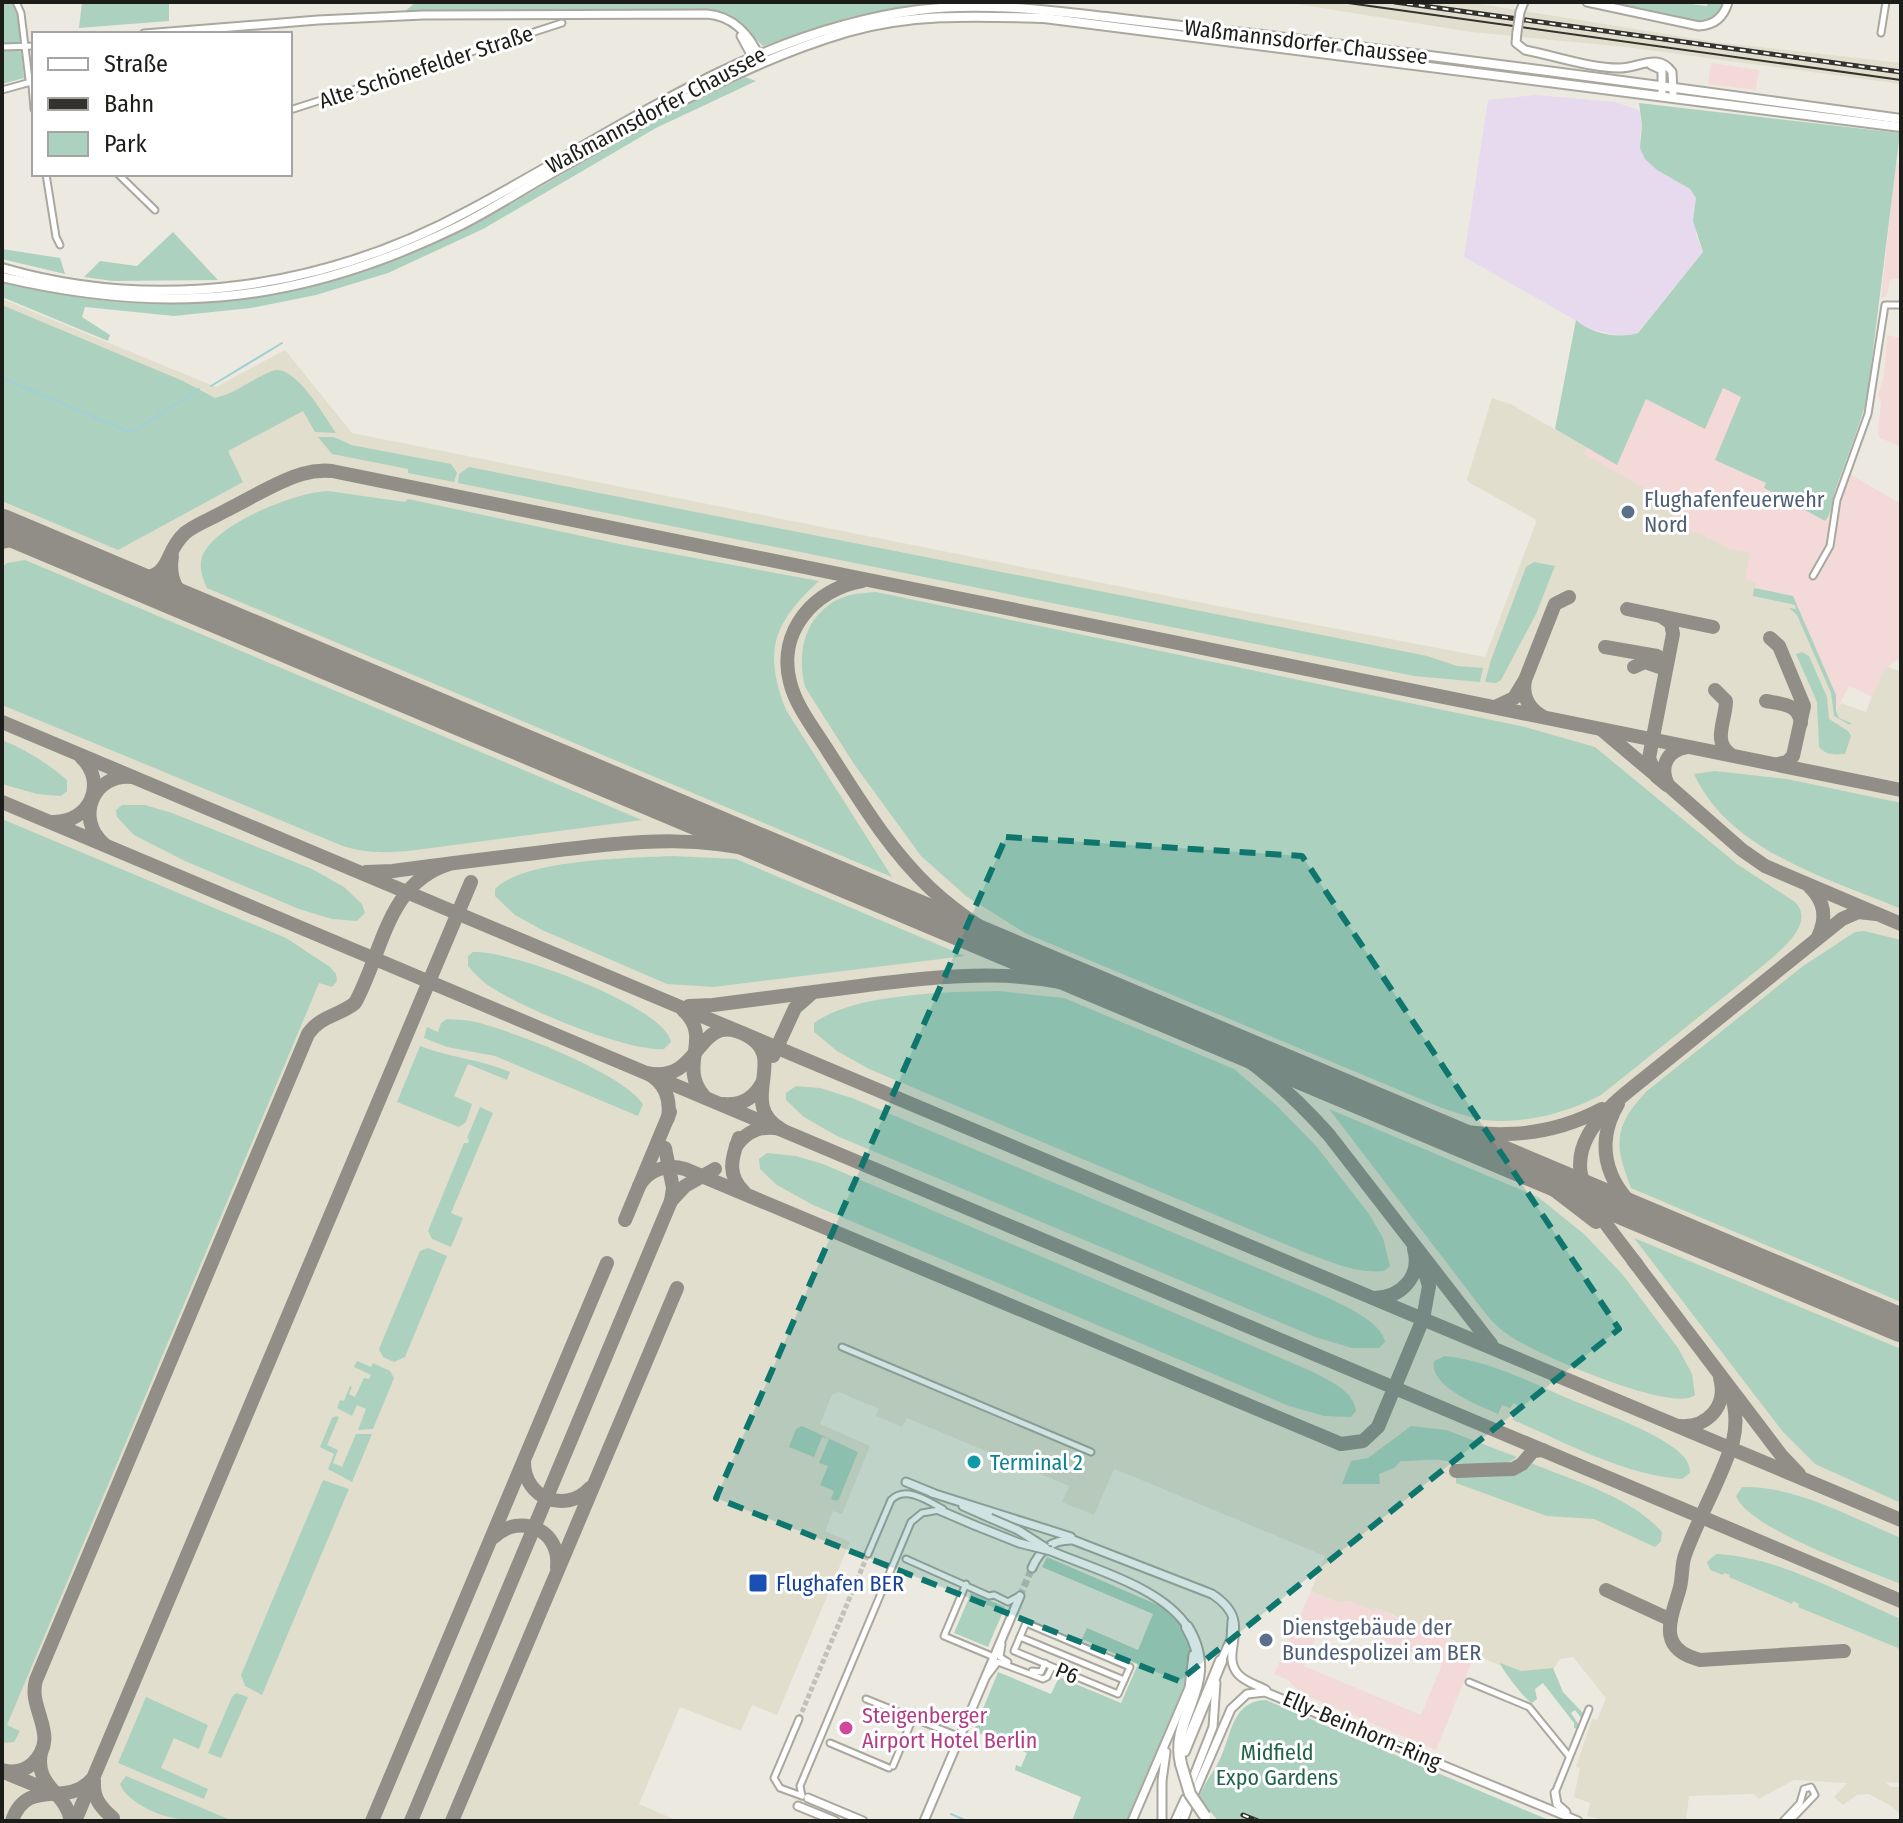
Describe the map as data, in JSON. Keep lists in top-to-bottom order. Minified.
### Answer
{"streets":{"main road":["Waßmannsdorfer Chaussee"],"street":["Alte Schönefelder Straße","P6","Elly-Beinhorn-Ring"]},"parks":["Midfield Expo Gardens"],"places":{"other":["Flughafenfeuerwehr Nord","Terminal 2","Dienstgebäude der Bundespolizei am BER","Steigenberger Airport Hotel Berlin"],"transit":["Flughafen BER"]},"legend":["Straße","Bahn","Park"]}
